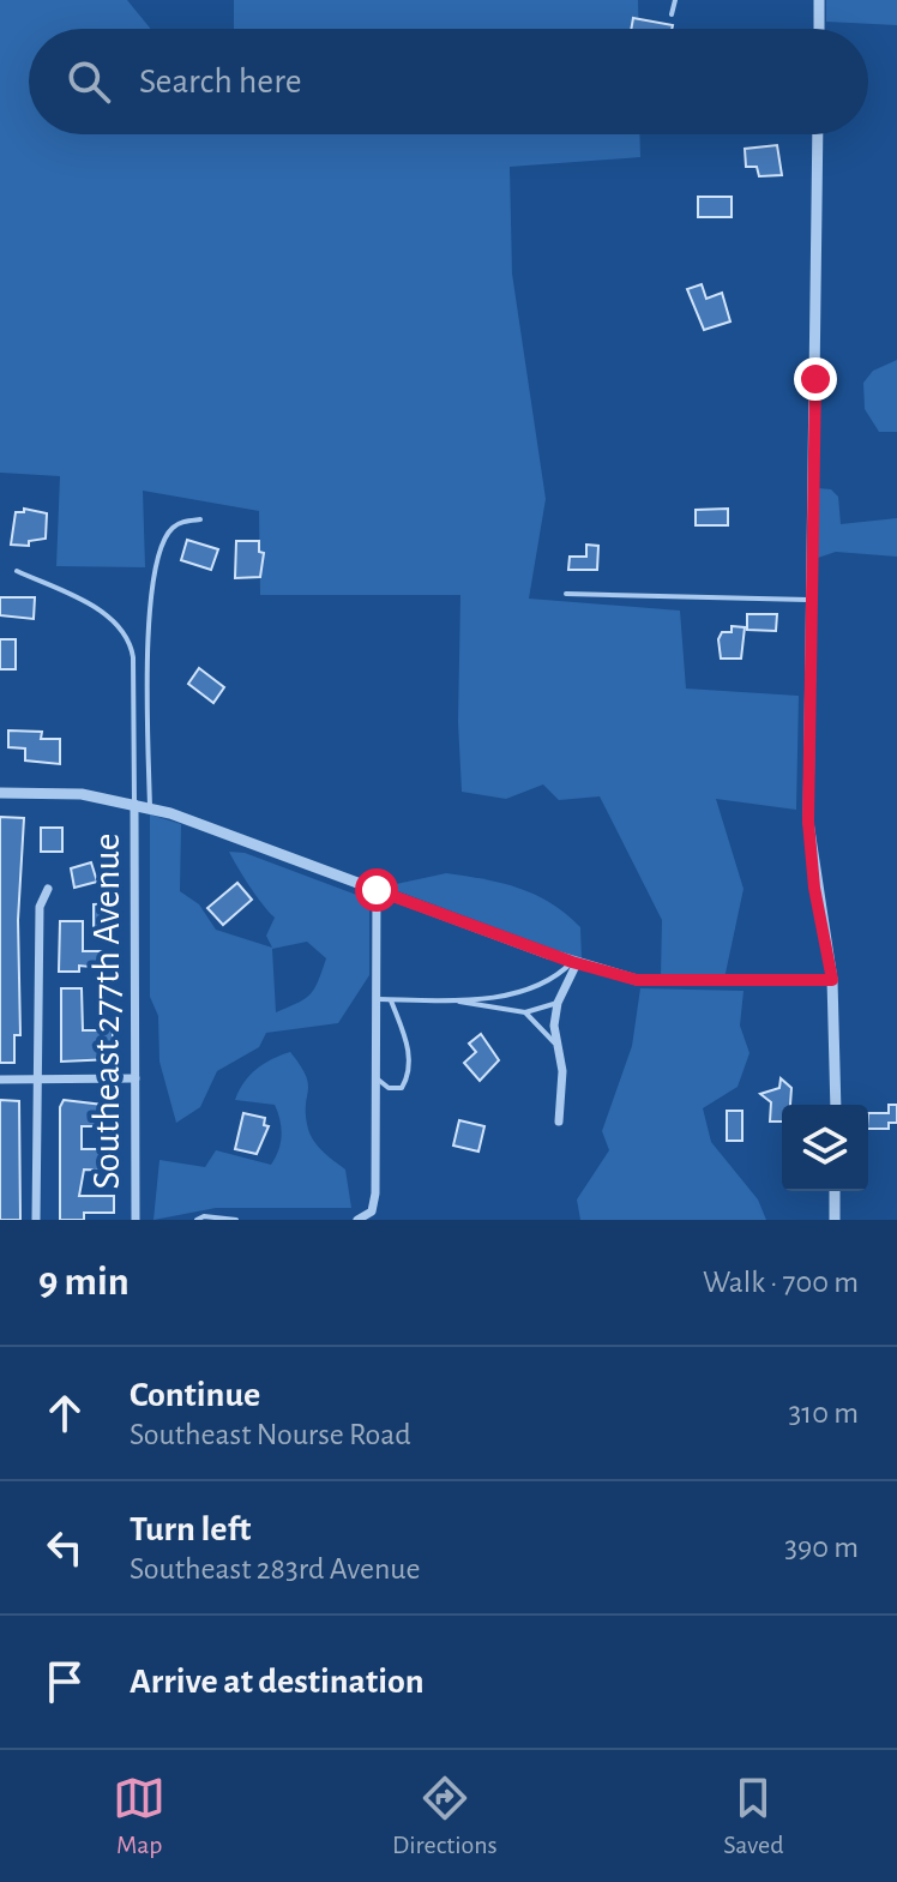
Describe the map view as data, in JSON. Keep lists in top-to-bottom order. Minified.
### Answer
{"streets":{"street":["Southeast 277th Avenue"]},"page":{"search":"Search here","heading":["9 min","Walk · 700 m"],"list":[["Continue","Southeast Nourse Road","310 m"],["Turn left","Southeast 283rd Avenue","390 m"],"Arrive at destination"],"nav":["Map","Directions","Saved"]}}
